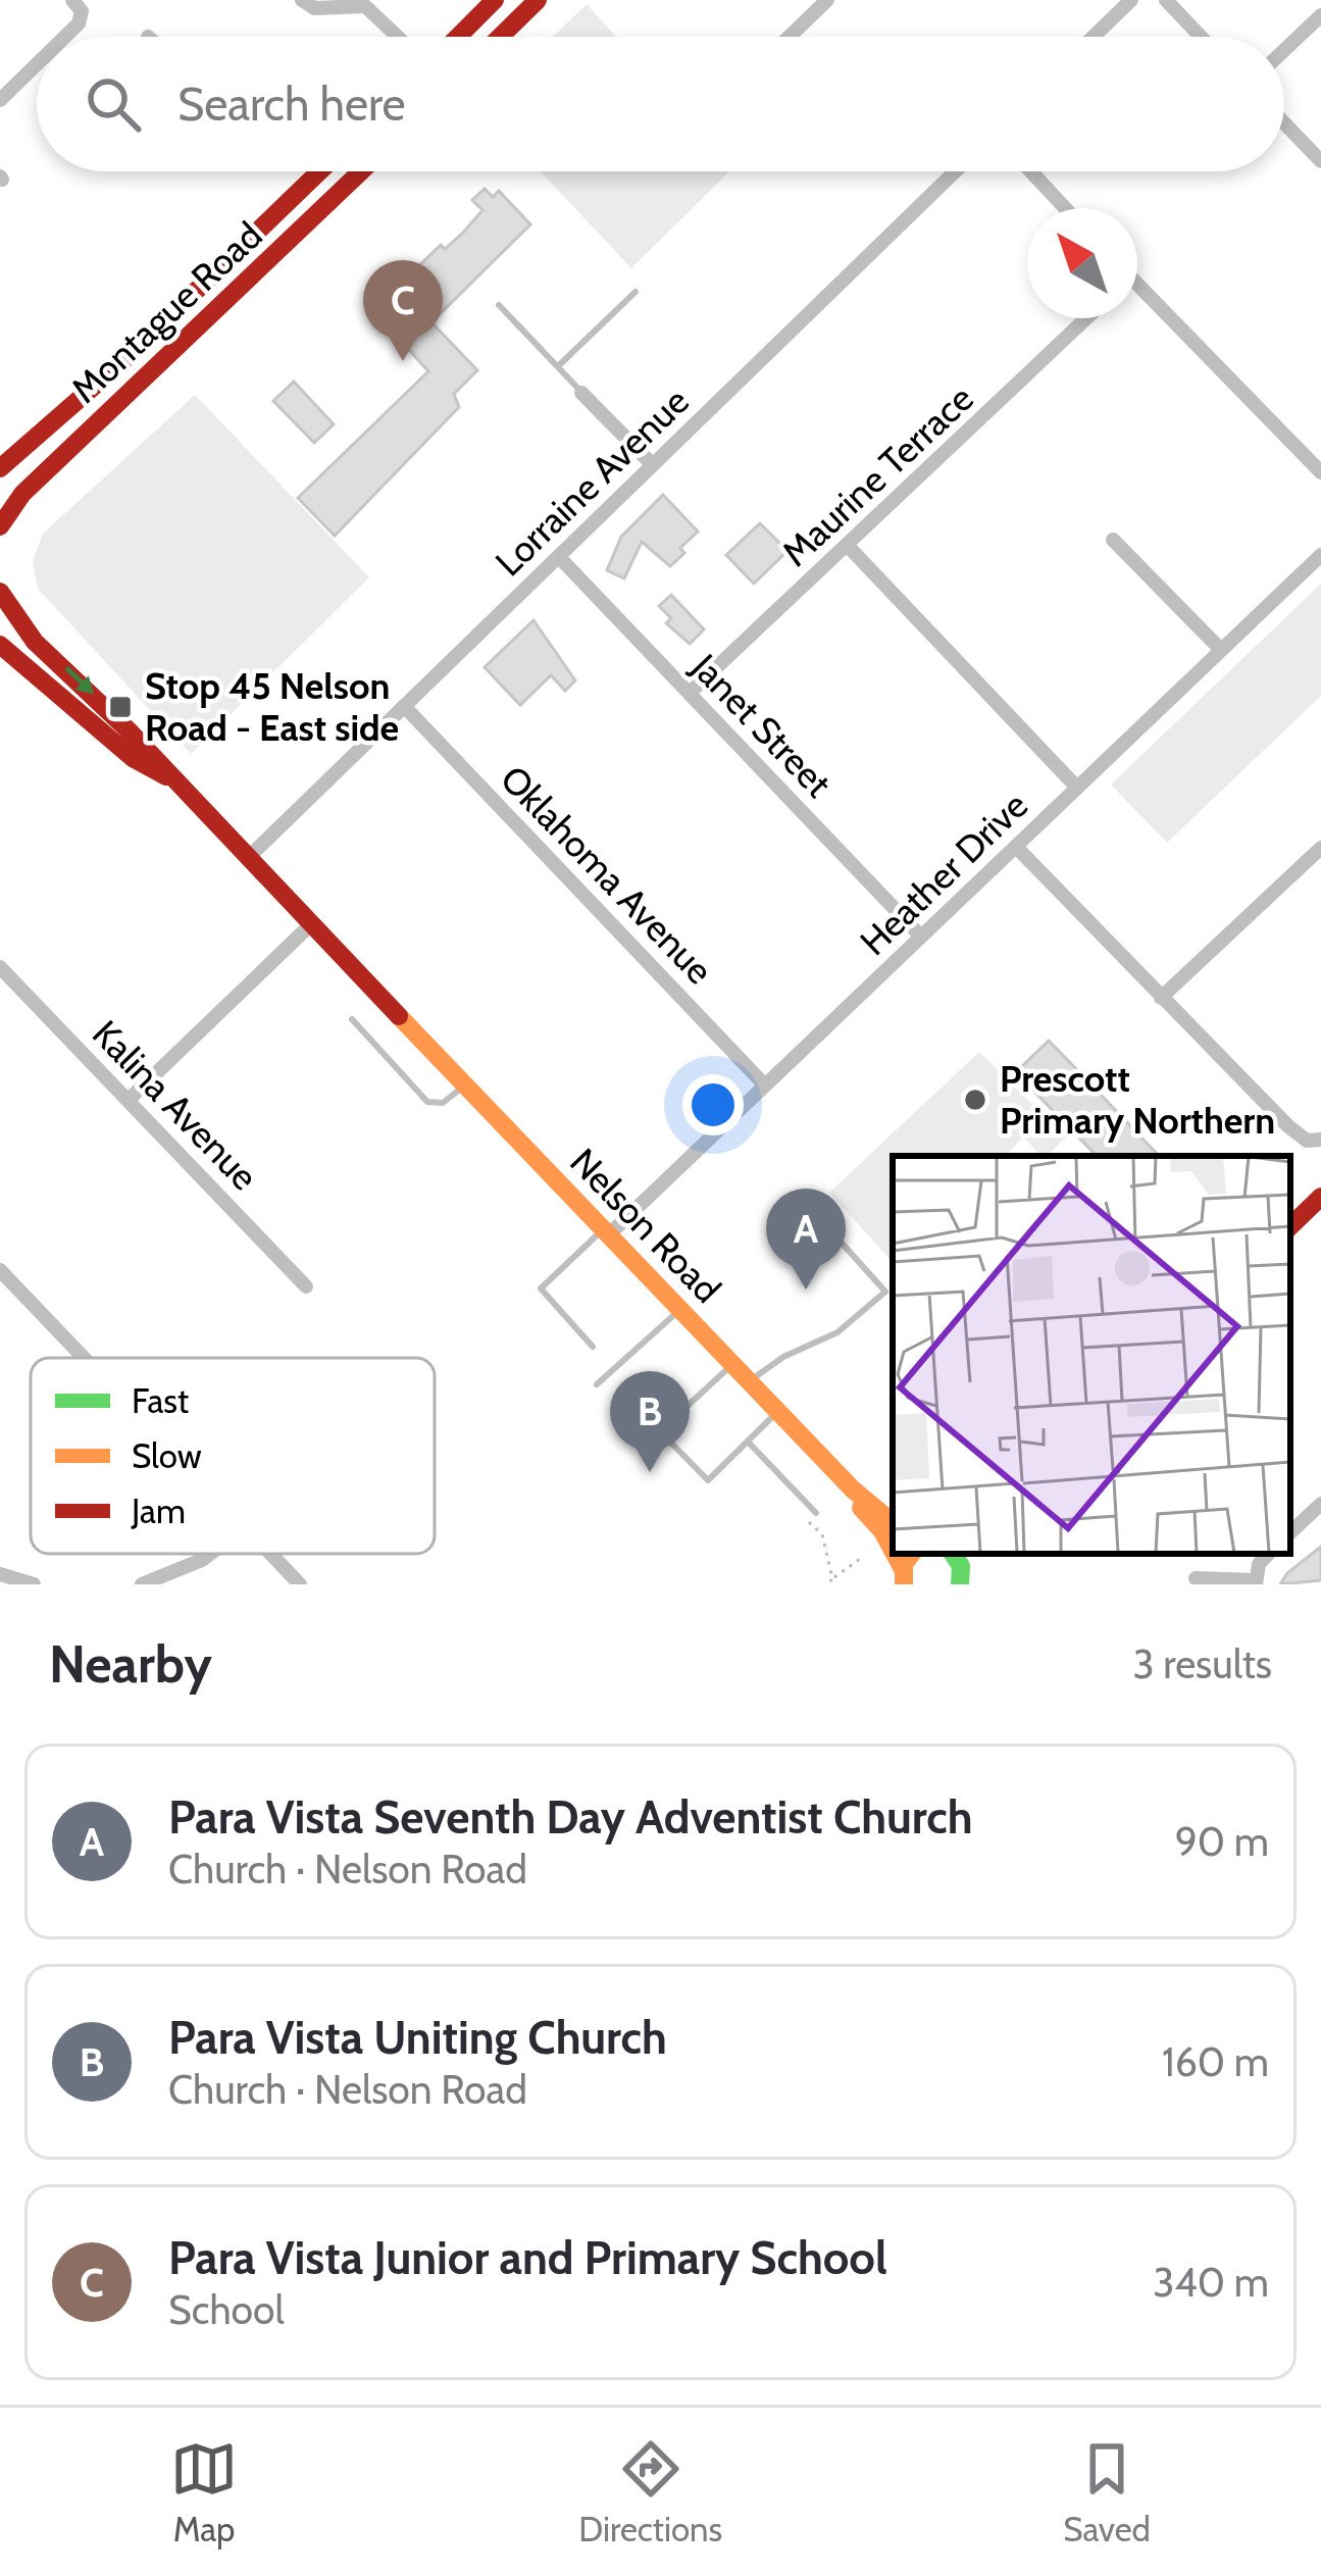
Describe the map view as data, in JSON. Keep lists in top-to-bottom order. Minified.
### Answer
{"streets":{"main road":["Montague Road","Nelson Road"],"street":["Maurine Terrace","Lorraine Avenue","Janet Street","Heather Drive","Oklahoma Avenue","Kalina Avenue"]},"crossings":[["Maurine Terrace","Janet Street"],["Lorraine Avenue","Janet Street"],["Lorraine Avenue","Oklahoma Avenue"],["Lorraine Avenue","Nelson Road"],["Janet Street","Heather Drive"],["Heather Drive","Oklahoma Avenue"],["Heather Drive","Nelson Road"]],"places":{"transit":["Stop 45 Nelson Road - East side"],"other":["Prescott Primary Northern"]},"legend":["Fast","Slow","Jam"],"north":"top left","page":{"search":"Search here","pins":["C","A","B"],"heading":["Nearby","3 results"],"list":[{"mark":"A","name":"Para Vista Seventh Day Adventist Church","note":"Church · Nelson Road","value":"90 m"},{"mark":"B","name":"Para Vista Uniting Church","note":"Church · Nelson Road","value":"160 m"},{"mark":"C","name":"Para Vista Junior and Primary School","note":"School","value":"340 m"}],"nav":["Map","Directions","Saved"]}}
